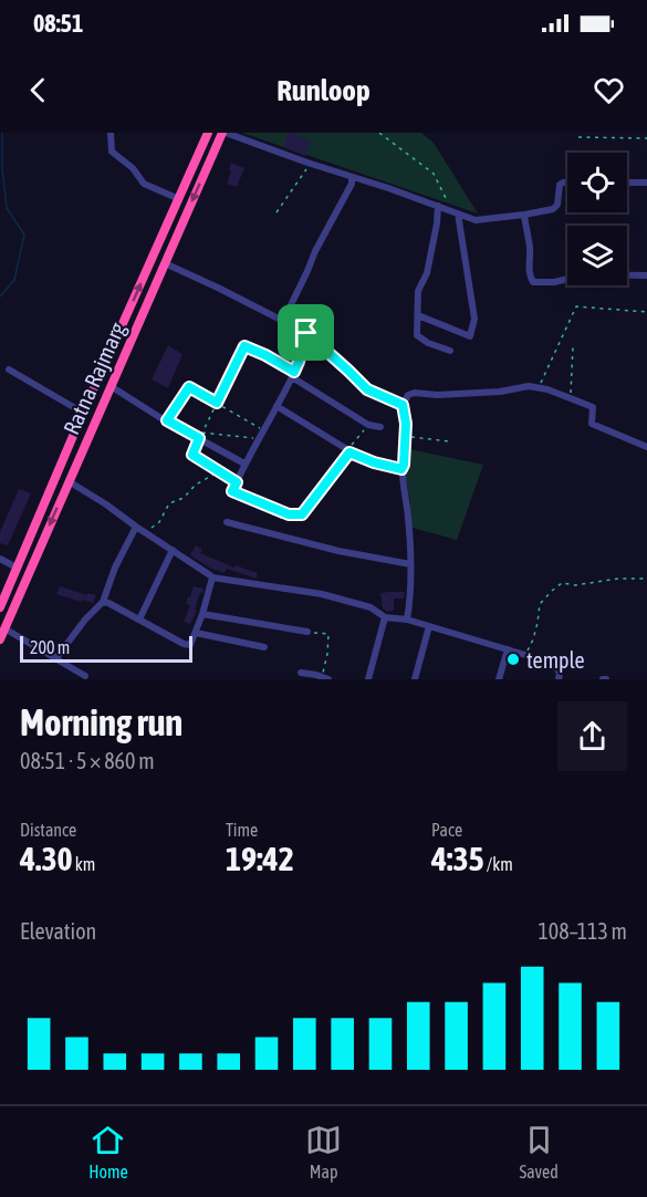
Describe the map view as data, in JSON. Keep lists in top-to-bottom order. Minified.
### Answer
{"streets":{"highway":["Ratna Rajmarg"]},"places":["temple"],"scale_bar":"200 m","page":{"status":"08:51","header":"Runloop","scale":"200 m","heading":["Morning run","08:51 · 5 × 860 m"],"stats":[["Distance","4.30 km"],["Time","19:42"],["Pace","4:35 /km"]],"chart":["Elevation","108–113 m"],"tabs":["Home","Map","Saved"]}}
